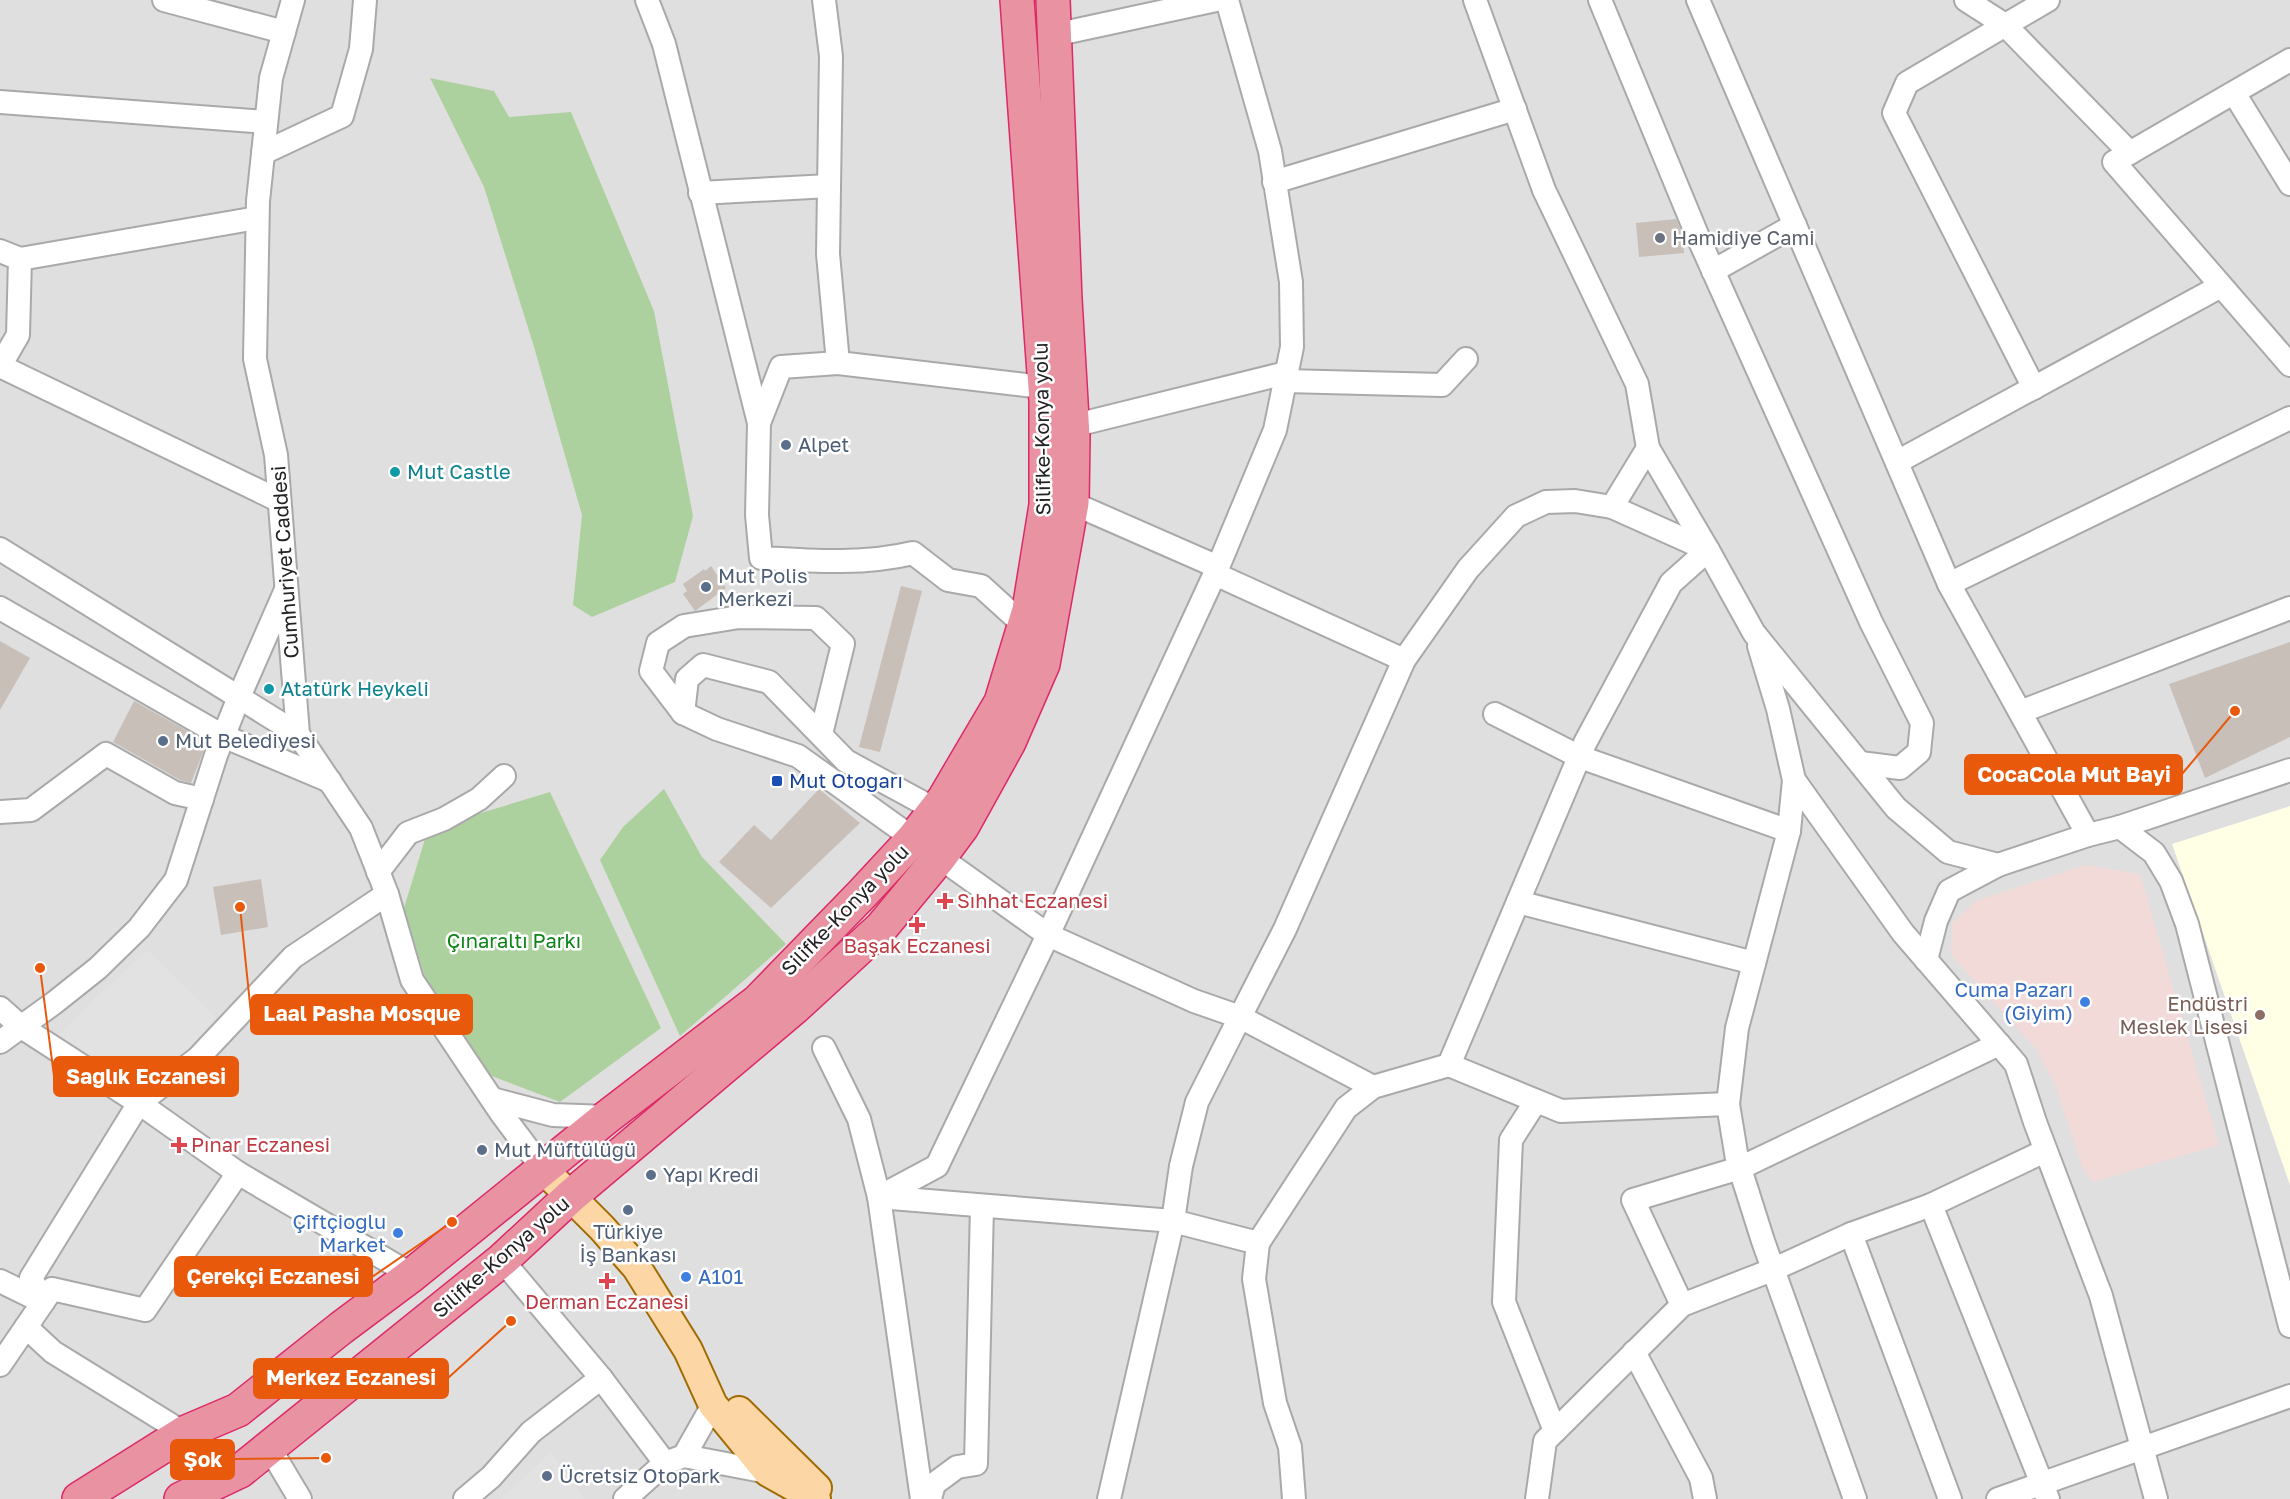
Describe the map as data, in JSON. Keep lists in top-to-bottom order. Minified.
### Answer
{"streets":{"highway":["Silifke-Konya yolu"],"street":["Cumhuriyet Caddesi"]},"crossings":[["Silifke-Konya yolu","Cumhuriyet Caddesi"]],"parks":["Çınaraltı Parkı"],"places":{"other":["Hamidiye Cami","Alpet","Mut Castle","Mut Polis Merkezi","Atatürk Heykeli","CocaCola Mut Bayi","Mut Belediyesi","Laal Pasha Mosque","Sağlık Eczanesi","Cuma Pazarı (Giyim)","Endüstri Meslek Lisesi","Mut Müftülüğü","Yapı Kredi","Türkiye İş Bankası","Çerekçi Eczanesi","Çiftçioğlu Market","A101","Merkez Eczanesi","Şok","Ücretsiz Otopark"],"transit":["Mut Otogarı"],"health":["Sıhhat Eczanesi","Başak Eczanesi","Pınar Eczanesi","Derman Eczanesi"]}}
